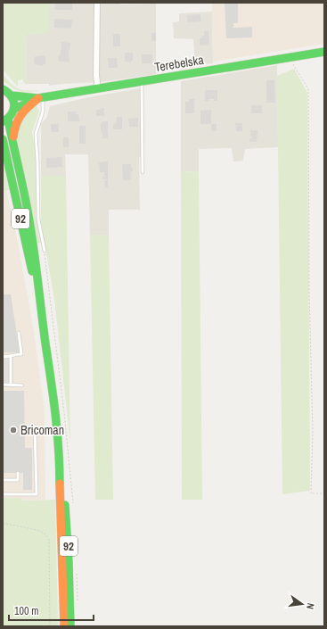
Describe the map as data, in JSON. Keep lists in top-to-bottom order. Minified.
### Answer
{"streets":{"main road":["Terebelska","92"]},"crossings":[["Terebelska","92"]],"places":["Bricoman"],"scale_bar":"100 m","north":"right"}
